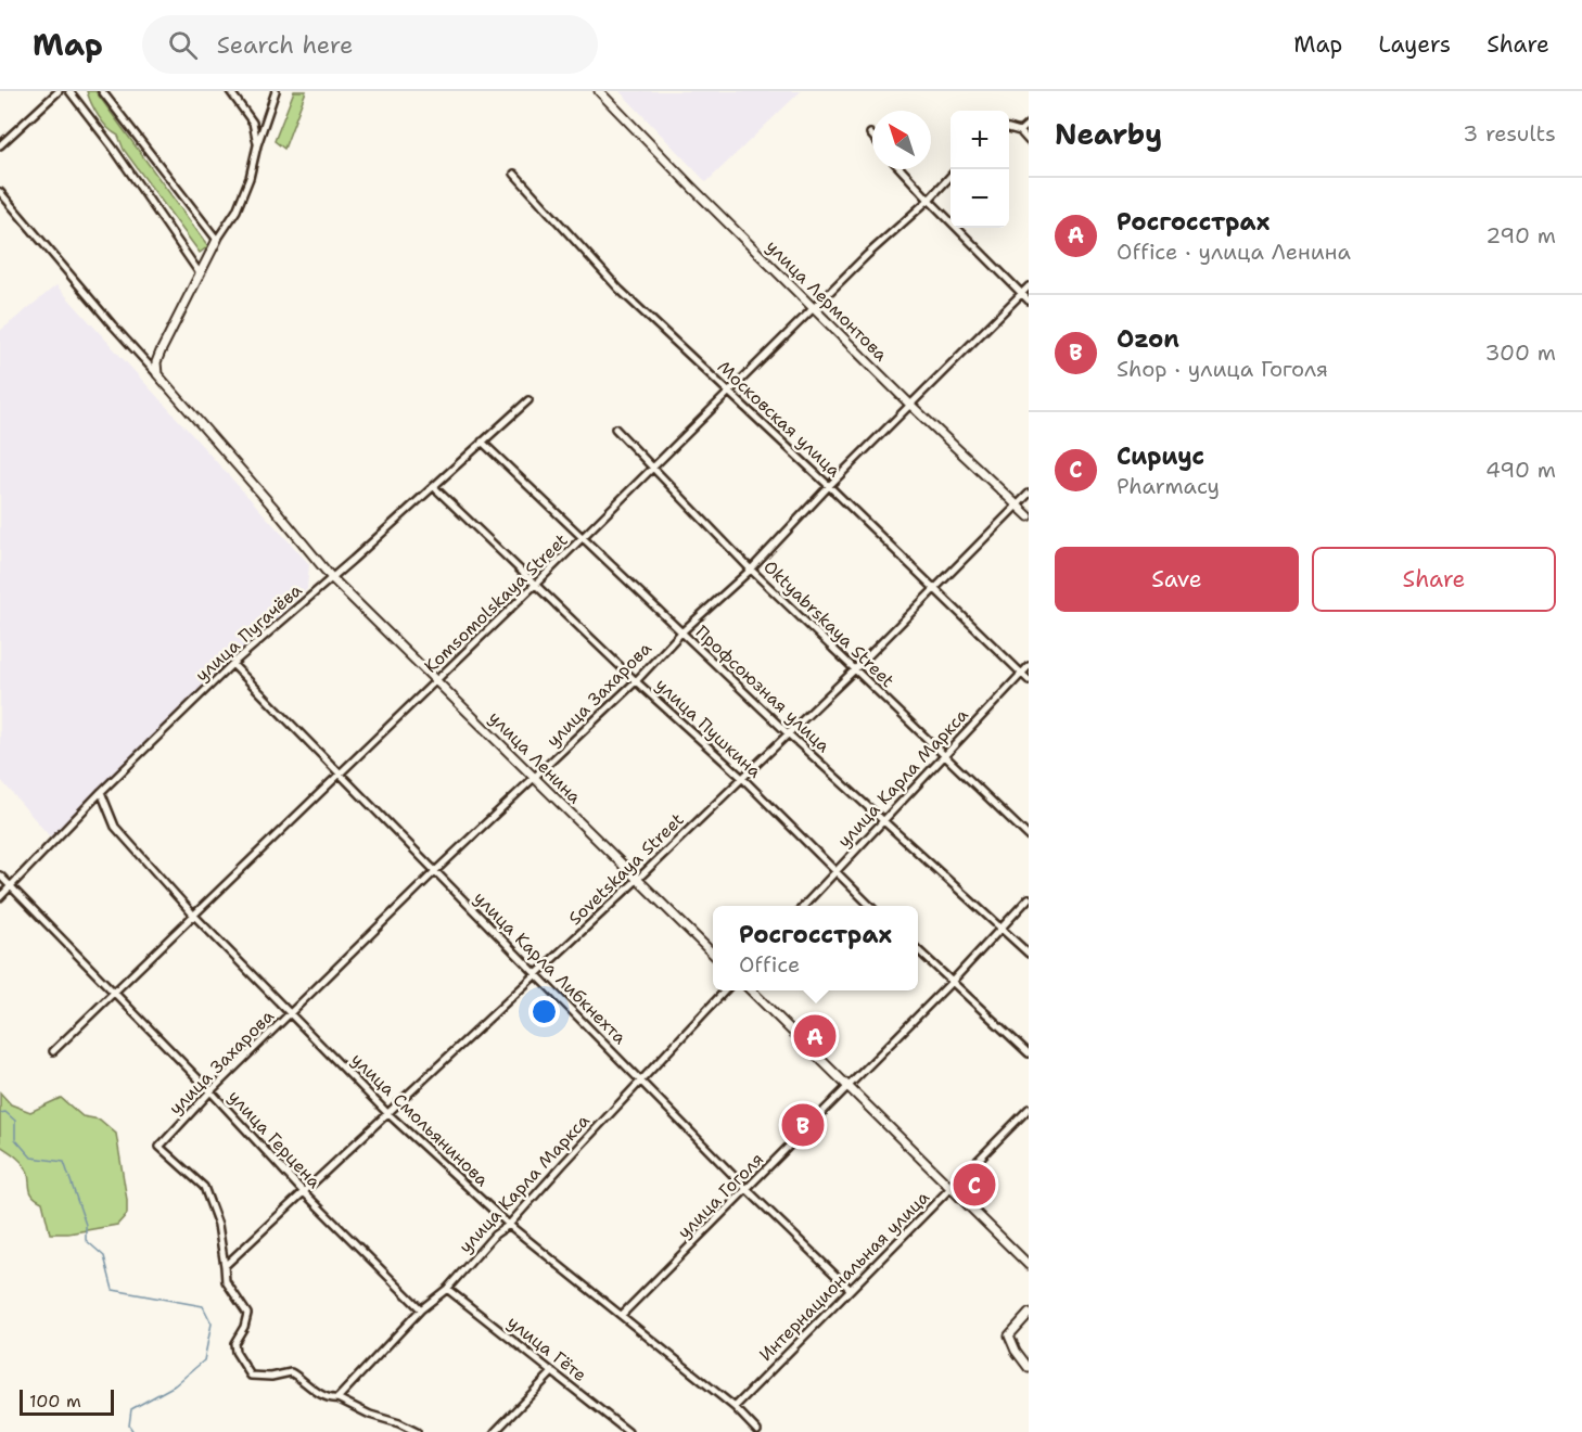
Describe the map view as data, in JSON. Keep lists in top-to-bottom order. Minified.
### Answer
{"streets":{"street":["улица Лермонтова","Московская улица","Komsomolskaya Street","Oktyabrskaya Street","улица Пугачёва","Профсоюзная улица","улица Захарова","улица Пушкина","улица Ленина","улица Карла Маркса","Sovetskaya Street","улица Карла Либкнехта","улица Смольянинова","улица Герцена","улица Гоголя","Интернациональная улица","улица Гёте"]},"crossings":[["улица Лермонтова","Komsomolskaya Street"],["улица Лермонтова","улица Захарова"],["улица Лермонтова","Sovetskaya Street"],["Московская улица","Komsomolskaya Street"],["Московская улица","улица Захарова"],["Московская улица","улица Карла Маркса"],["Московская улица","Sovetskaya Street"],["Komsomolskaya Street","Oktyabrskaya Street"],["Komsomolskaya Street","Профсоюзная улица"],["Komsomolskaya Street","улица Пушкина"],["Komsomolskaya Street","улица Ленина"],["Komsomolskaya Street","улица Карла Либкнехта"],["Komsomolskaya Street","улица Смольянинова"],["Komsomolskaya Street","улица Герцена"],["Oktyabrskaya Street","улица Захарова"],["Oktyabrskaya Street","улица Карла Маркса"],["Oktyabrskaya Street","Sovetskaya Street"],["улица Пугачёва","Профсоюзная улица"],["улица Пугачёва","улица Пушкина"],["улица Пугачёва","улица Ленина"],["улица Пугачёва","улица Карла Либкнехта"],["улица Пугачёва","улица Смольянинова"],["улица Пугачёва","улица Герцена"],["Профсоюзная улица","улица Захарова"],["Профсоюзная улица","улица Карла Маркса"],["Профсоюзная улица","Sovetskaya Street"],["Профсоюзная улица","улица Гоголя"],["улица Захарова","улица Пушкина"],["улица Захарова","улица Ленина"],["улица Захарова","Sovetskaya Street"],["улица Захарова","улица Карла Либкнехта"],["улица Захарова","улица Смольянинова"],["улица Захарова","улица Герцена"],["улица Пушкина","улица Карла Маркса"],["улица Пушкина","Sovetskaya Street"],["улица Ленина","Sovetskaya Street"],["улица Карла Маркса","улица Карла Либкнехта"],["улица Карла Маркса","улица Смольянинова"],["улица Карла Маркса","улица Герцена"],["улица Карла Маркса","улица Гёте"],["Sovetskaya Street","улица Карла Либкнехта"],["Sovetskaya Street","улица Смольянинова"],["Sovetskaya Street","улица Герцена"],["улица Карла Либкнехта","улица Гоголя"],["улица Карла Либкнехта","Интернациональная улица"],["улица Смольянинова","улица Гоголя"],["улица Смольянинова","Интернациональная улица"]],"scale_bar":"100 m","north":"top left","page":{"header":"Map","search":"Search here","nav":["Map","Layers","Share"],"heading":["Nearby","3 results"],"map_buttons":["+","−"],"list":[{"mark":"A","name":"Росгосстрах","note":"Office · улица Ленина","value":"290 m"},{"mark":"B","name":"Ozon","note":"Shop · улица Гоголя","value":"300 m"},{"mark":"C","name":"Сириус","note":"Pharmacy","value":"490 m"}],"buttons":["Save","Share"],"popup":["Росгосстрах","Office"],"pins":["A","B","C"],"scale":"100 m"}}
